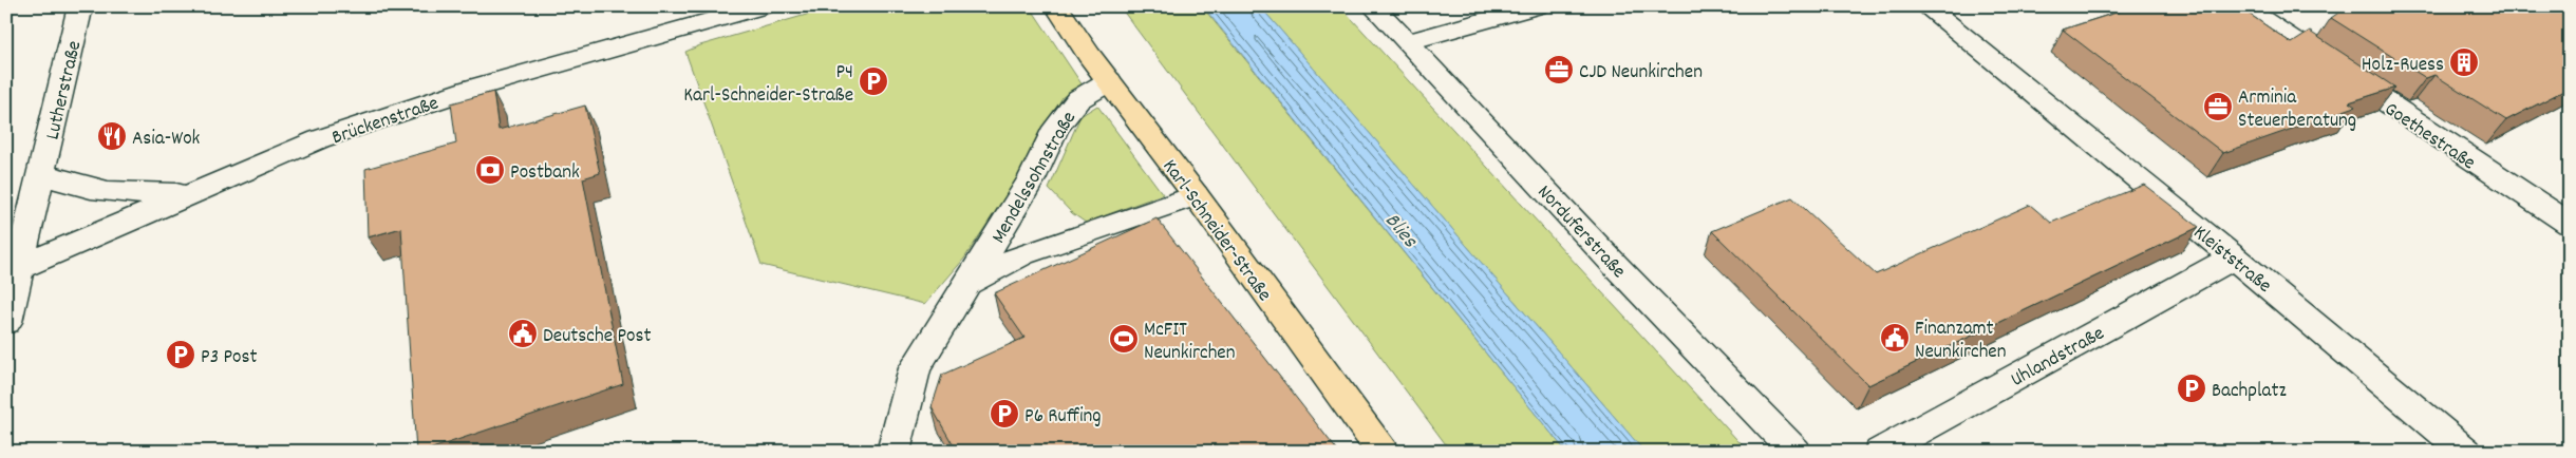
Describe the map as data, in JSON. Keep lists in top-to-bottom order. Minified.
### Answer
{"streets":{"main road":["Karl-Schneider-Straße"],"street":["Lutherstraße","Brückenstraße","Goethestraße","Mendelssohnstraße","Norduferstraße","Kleiststraße","Uhlandstraße"]},"crossings":[["Lutherstraße","Brückenstraße"],["Mendelssohnstraße","Karl-Schneider-Straße"],["Kleiststraße","Uhlandstraße"]],"water":["Blies"],"places":{"building":["Holz-Ruess"],"office":["CJD Neunkirchen","Arminia Steuerberatung"],"parking":["P4 Karl-Schneider-Straße","P3 Post","Bachplatz","P6 Ruffing"],"restaurant":["Asia-Wok"],"bank":["Postbank"],"public building":["Deutsche Post","Finanzamt Neunkirchen"],"sports":["McFIT Neunkirchen"]}}
